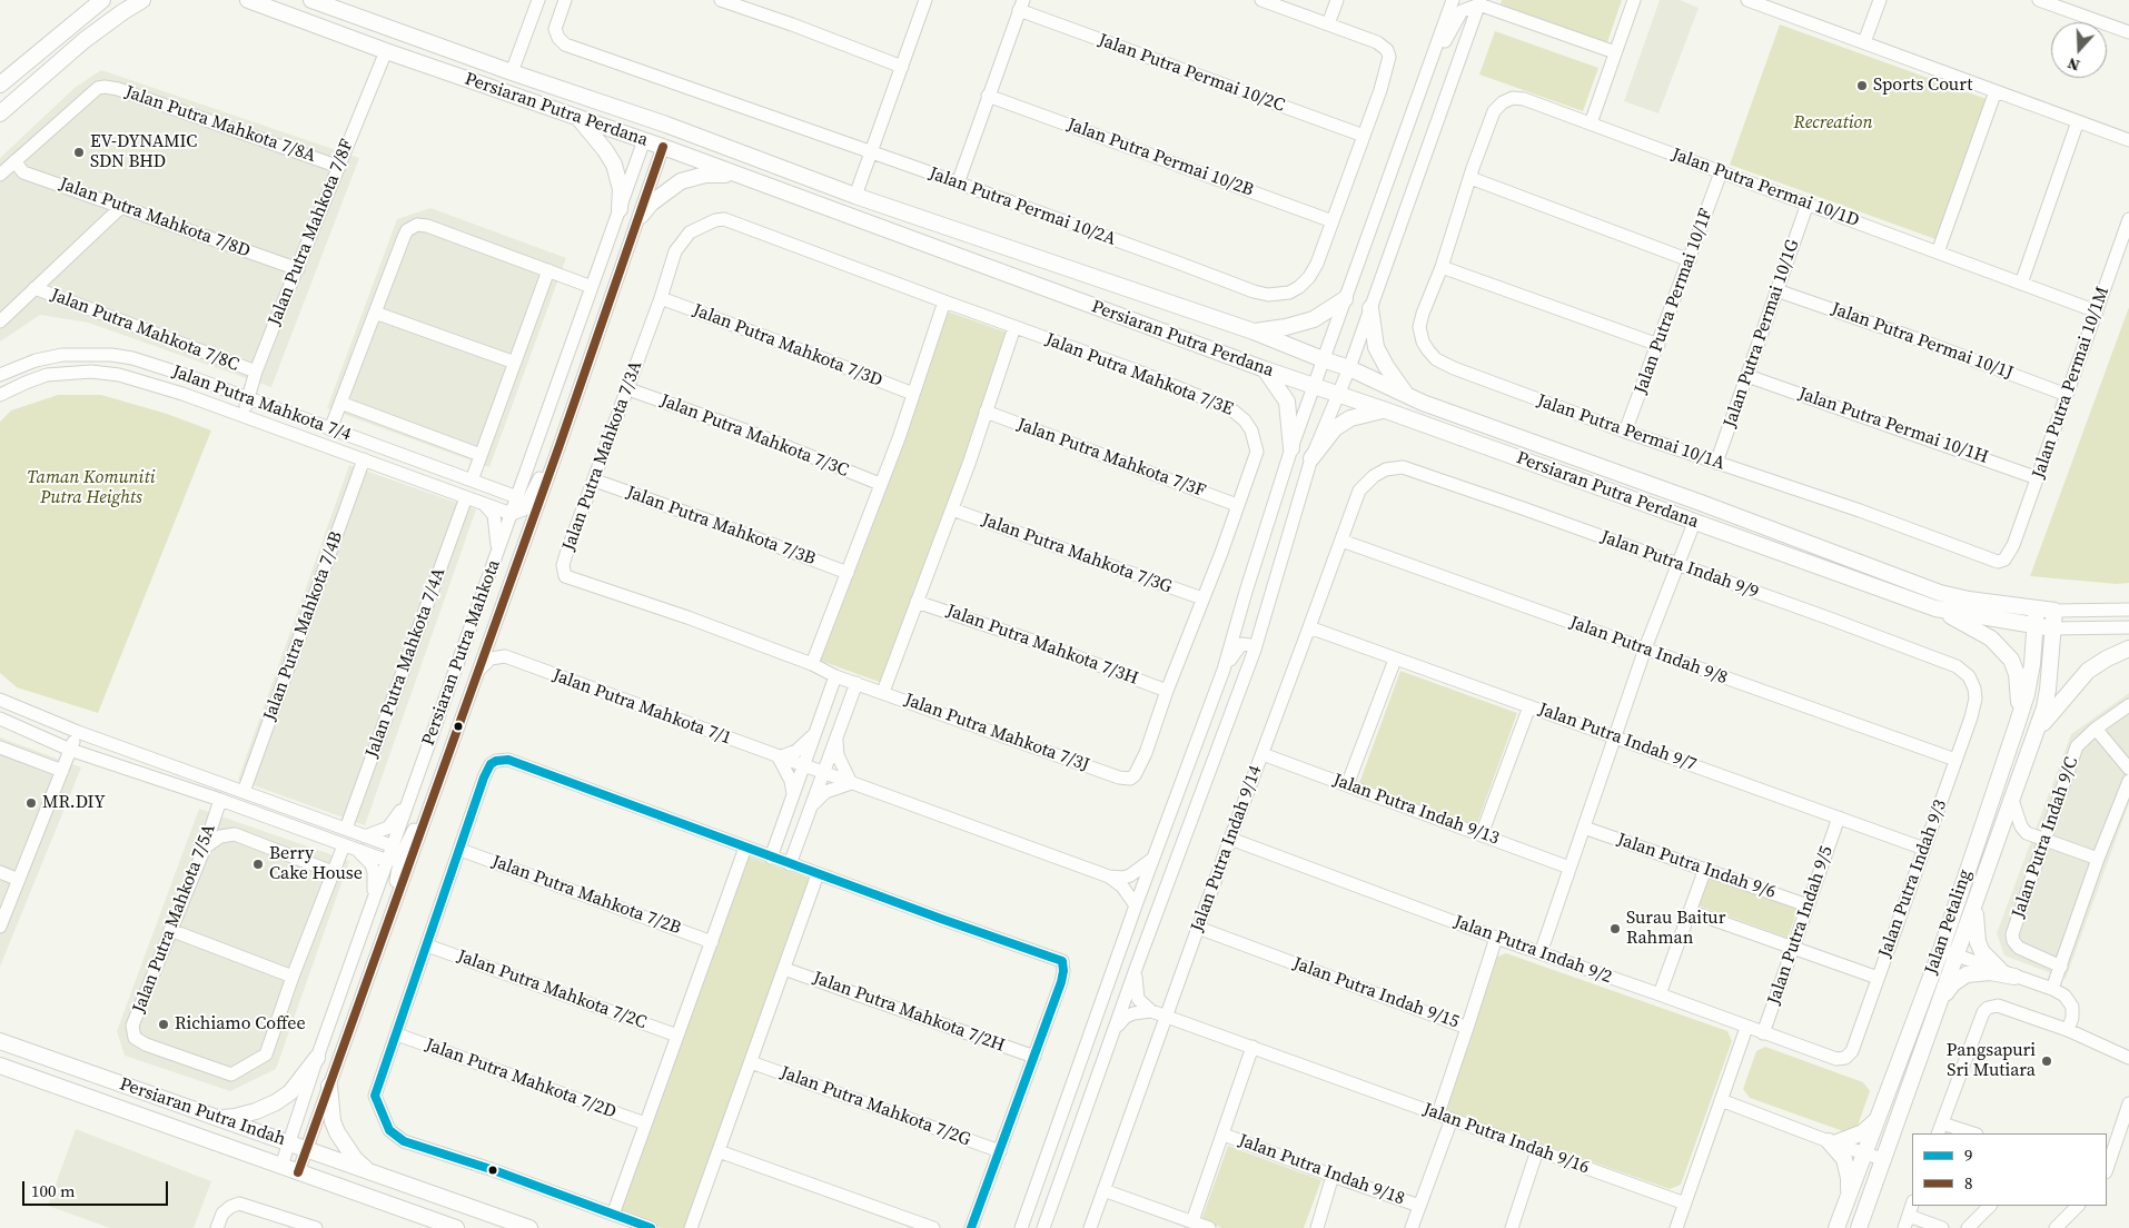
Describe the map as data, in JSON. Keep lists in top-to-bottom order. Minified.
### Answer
{"streets":{"main road":["Persiaran Putra Perdana","Jalan Petaling","Persiaran Putra Indah"],"street":["Jalan Putra Permai 10/2C","Jalan Putra Mahkota 7/8A","Jalan Putra Permai 10/2B","Jalan Putra Permai 10/1D","Jalan Putra Permai 10/2A","Jalan Putra Mahkota 7/8D","Jalan Putra Mahkota 7/8F","Jalan Putra Permai 10/1F","Jalan Putra Mahkota 7/8C","Jalan Putra Permai 10/1G","Jalan Putra Permai 10/1J","Jalan Putra Mahkota 7/3D","Jalan Putra Mahkota 7/3E","Jalan Putra Permai 10/1M","Jalan Putra Mahkota 7/4","Jalan Putra Permai 10/1H","Jalan Putra Permai 10/1A","Jalan Putra Mahkota 7/3C","Jalan Putra Mahkota 7/3A","Jalan Putra Mahkota 7/3F","Jalan Putra Mahkota 7/3B","Jalan Putra Mahkota 7/3G","Jalan Putra Indah 9/9","Jalan Putra Mahkota 7/4B","Jalan Putra Mahkota 7/3H","Jalan Putra Indah 9/8","Persiaran Putra Mahkota","Jalan Putra Mahkota 7/4A","Jalan Putra Mahkota 7/1","Jalan Putra Mahkota 7/3J","Jalan Putra Indah 9/7","Jalan Putra Indah 9/13","Jalan Putra Indah 9/C","Jalan Putra Indah 9/14","Jalan Putra Indah 9/6","Jalan Putra Indah 9/3","Jalan Putra Mahkota 7/2B","Jalan Putra Mahkota 7/5A","Jalan Putra Indah 9/5","Jalan Putra Indah 9/2","Jalan Putra Mahkota 7/2C","Jalan Putra Indah 9/15","Jalan Putra Mahkota 7/2H","Jalan Putra Mahkota 7/2D","Jalan Putra Mahkota 7/2G","Jalan Putra Indah 9/16","Jalan Putra Indah 9/18"]},"crossings":[["Jalan Putra Permai 10/2C","Jalan Putra Permai 10/2A"],["Persiaran Putra Perdana","Jalan Putra Mahkota 7/8F"],["Persiaran Putra Perdana","Persiaran Putra Mahkota"],["Persiaran Putra Perdana","Jalan Petaling"],["Jalan Putra Mahkota 7/8A","Jalan Putra Mahkota 7/8D"],["Jalan Putra Mahkota 7/8A","Jalan Putra Mahkota 7/8F"],["Jalan Putra Permai 10/2B","Jalan Putra Permai 10/2A"],["Jalan Putra Permai 10/1D","Jalan Putra Permai 10/1F"],["Jalan Putra Permai 10/1D","Jalan Putra Permai 10/1G"],["Jalan Putra Permai 10/1D","Jalan Putra Permai 10/1M"],["Jalan Putra Permai 10/1D","Jalan Putra Permai 10/1A"],["Jalan Putra Mahkota 7/8D","Jalan Putra Mahkota 7/8F"],["Jalan Putra Mahkota 7/8F","Jalan Putra Mahkota 7/8C"],["Jalan Putra Mahkota 7/8F","Jalan Putra Mahkota 7/4"],["Jalan Putra Permai 10/1F","Jalan Putra Permai 10/1A"],["Jalan Putra Permai 10/1G","Jalan Putra Permai 10/1J"],["Jalan Putra Permai 10/1G","Jalan Putra Permai 10/1H"],["Jalan Putra Permai 10/1G","Jalan Putra Permai 10/1A"],["Jalan Putra Permai 10/1J","Jalan Putra Permai 10/1M"],["Jalan Putra Mahkota 7/3D","Jalan Putra Mahkota 7/3A"],["Jalan Putra Mahkota 7/3E","Jalan Putra Mahkota 7/3A"],["Jalan Putra Mahkota 7/3E","Jalan Putra Mahkota 7/3F"],["Jalan Putra Mahkota 7/3E","Jalan Putra Mahkota 7/3G"],["Jalan Putra Mahkota 7/3E","Jalan Putra Mahkota 7/3H"],["Jalan Putra Mahkota 7/3E","Jalan Putra Mahkota 7/3J"],["Jalan Putra Permai 10/1M","Jalan Putra Permai 10/1H"],["Jalan Putra Permai 10/1M","Jalan Putra Permai 10/1A"],["Jalan Putra Mahkota 7/4","Jalan Putra Mahkota 7/4B"],["Jalan Putra Mahkota 7/4","Persiaran Putra Mahkota"],["Jalan Putra Mahkota 7/4","Jalan Putra Mahkota 7/4A"],["Jalan Putra Mahkota 7/3C","Jalan Putra Mahkota 7/3A"],["Jalan Putra Mahkota 7/3A","Jalan Putra Mahkota 7/3B"],["Jalan Putra Mahkota 7/3A","Jalan Putra Mahkota 7/3J"],["Jalan Putra Indah 9/9","Jalan Putra Indah 9/14"],["Jalan Putra Indah 9/9","Jalan Putra Indah 9/3"],["Jalan Putra Indah 9/8","Jalan Putra Indah 9/14"],["Jalan Putra Indah 9/8","Jalan Putra Indah 9/3"],["Persiaran Putra Mahkota","Persiaran Putra Indah"],["Jalan Putra Indah 9/7","Jalan Putra Indah 9/14"],["Jalan Putra Indah 9/7","Jalan Putra Indah 9/3"],["Jalan Putra Indah 9/7","Jalan Putra Indah 9/5"],["Jalan Putra Indah 9/13","Jalan Putra Indah 9/14"],["Jalan Putra Indah 9/14","Jalan Putra Indah 9/2"],["Jalan Putra Indah 9/14","Jalan Putra Indah 9/15"],["Jalan Putra Indah 9/14","Jalan Putra Indah 9/16"],["Jalan Putra Indah 9/6","Jalan Putra Indah 9/5"],["Jalan Putra Indah 9/3","Jalan Putra Indah 9/2"],["Jalan Putra Indah 9/5","Jalan Putra Indah 9/2"],["Jalan Putra Indah 9/2","Jalan Putra Indah 9/15"]],"parks":["Recreation","Taman Komuniti Putra Heights"],"places":["Sports Court","EV-DYNAMIC SDN BHD","MR.DIY","Berry Cake House","Surau Baitur Rahman","Richiamo Coffee","Pangsapuri Sri Mutiara"],"lines":["transit line 8","transit line 9"],"legend":["9","8"],"scale_bar":"100 m","north":"bottom"}
